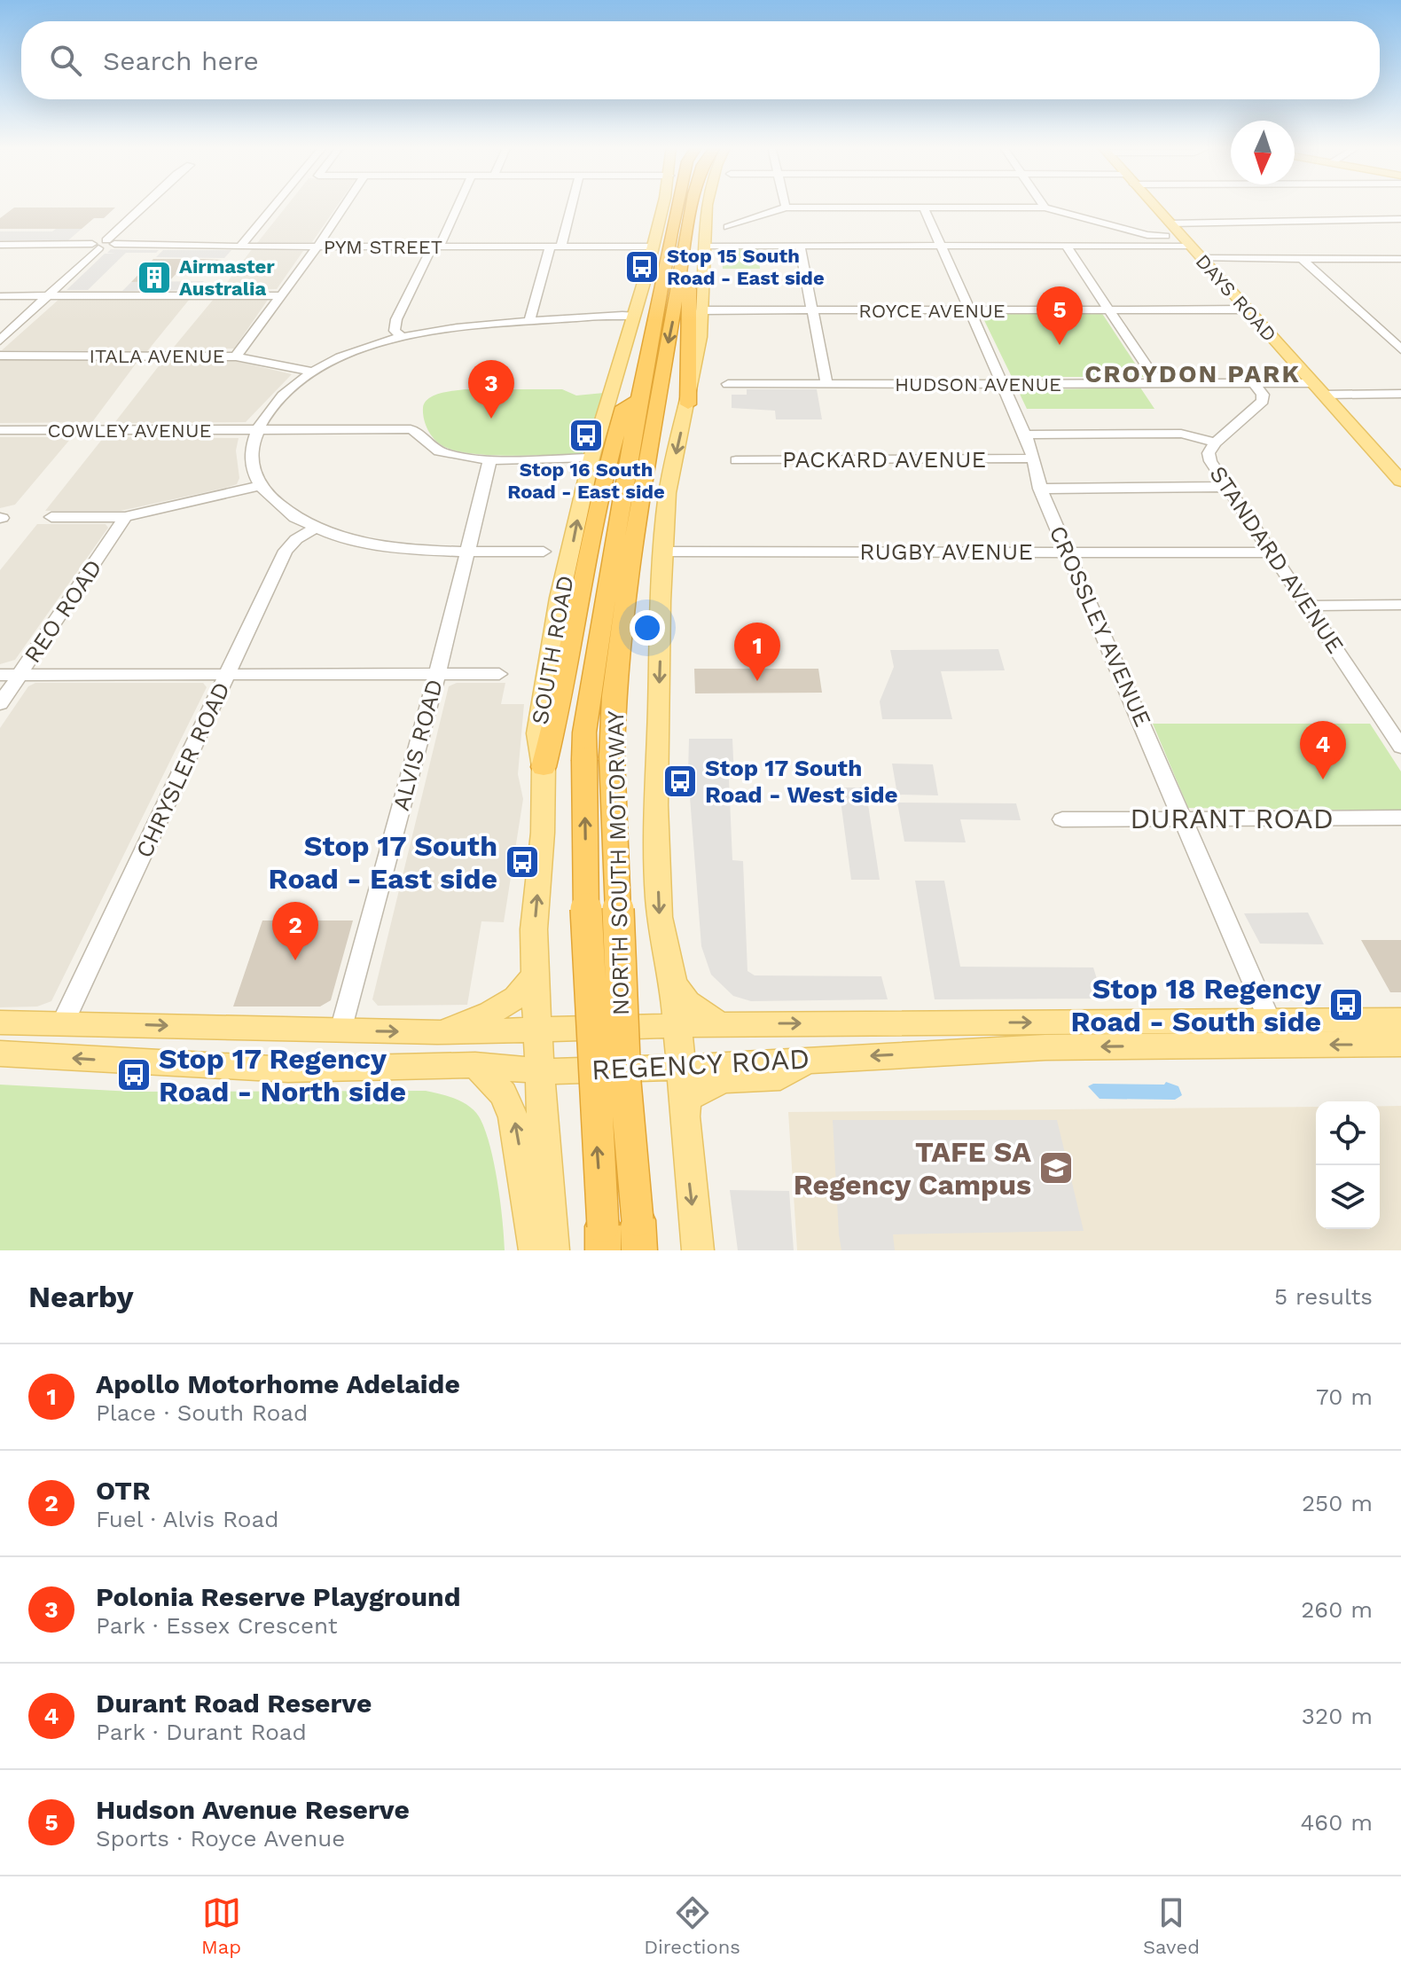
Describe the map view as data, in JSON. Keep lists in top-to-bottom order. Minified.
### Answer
{"streets":{"highway":["NORTH SOUTH MOTORWAY"],"main road":["DAYS ROAD","SOUTH ROAD","REGENCY ROAD"],"street":["PYM STREET","ROYCE AVENUE","ITALA AVENUE","HUDSON AVENUE","COWLEY AVENUE","PACKARD AVENUE","RUGBY AVENUE","STANDARD AVENUE","REO ROAD","CROSSLEY AVENUE","ALVIS ROAD","CHRYSLER ROAD","DURANT ROAD"]},"crossings":[["PYM STREET","SOUTH ROAD"],["DAYS ROAD","ROYCE AVENUE"],["DAYS ROAD","HUDSON AVENUE"],["ROYCE AVENUE","CROSSLEY AVENUE"],["HUDSON AVENUE","STANDARD AVENUE"],["HUDSON AVENUE","CROSSLEY AVENUE"],["COWLEY AVENUE","SOUTH ROAD"],["COWLEY AVENUE","ALVIS ROAD"],["PACKARD AVENUE","CROSSLEY AVENUE"],["RUGBY AVENUE","STANDARD AVENUE"],["RUGBY AVENUE","CROSSLEY AVENUE"],["CROSSLEY AVENUE","DURANT ROAD"],["CROSSLEY AVENUE","REGENCY ROAD"],["SOUTH ROAD","REGENCY ROAD"],["ALVIS ROAD","REGENCY ROAD"],["CHRYSLER ROAD","REGENCY ROAD"]],"districts":["CROYDON PARK"],"places":{"bus stop":["Stop 15 South Road - East side","Stop 16 South Road - East side","Stop 17 South Road - West side","Stop 17 South Road - East side","Stop 18 Regency Road - South side","Stop 17 Regency Road - North side"],"building":["Airmaster Australia"],"school or university":["TAFE SA Regency Campus"]},"north":"bottom","page":{"search":"Search here","pins":["5","3","1","4","2"],"heading":["Nearby","5 results"],"list":[{"mark":"1","name":"Apollo Motorhome Adelaide","note":"Place · South Road","value":"70 m"},{"mark":"2","name":"OTR","note":"Fuel · Alvis Road","value":"250 m"},{"mark":"3","name":"Polonia Reserve Playground","note":"Park · Essex Crescent","value":"260 m"},{"mark":"4","name":"Durant Road Reserve","note":"Park · Durant Road","value":"320 m"},{"mark":"5","name":"Hudson Avenue Reserve","note":"Sports · Royce Avenue","value":"460 m"}],"nav":["Map","Directions","Saved"]}}
